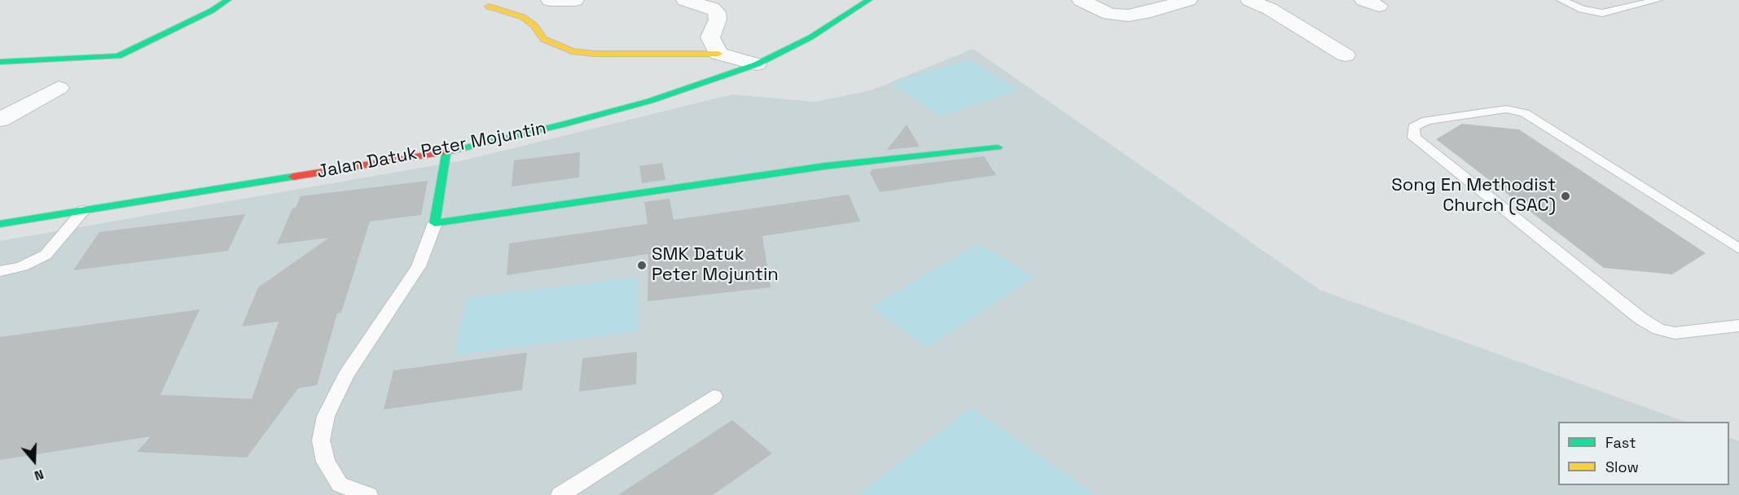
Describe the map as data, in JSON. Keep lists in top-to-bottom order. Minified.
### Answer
{"streets":{"street":["Jalan Datuk Peter Mojuntin"]},"places":["Song En Methodist Church (SAC)","SMK Datuk Peter Mojuntin"],"legend":["Fast","Slow"],"north":"bottom"}
